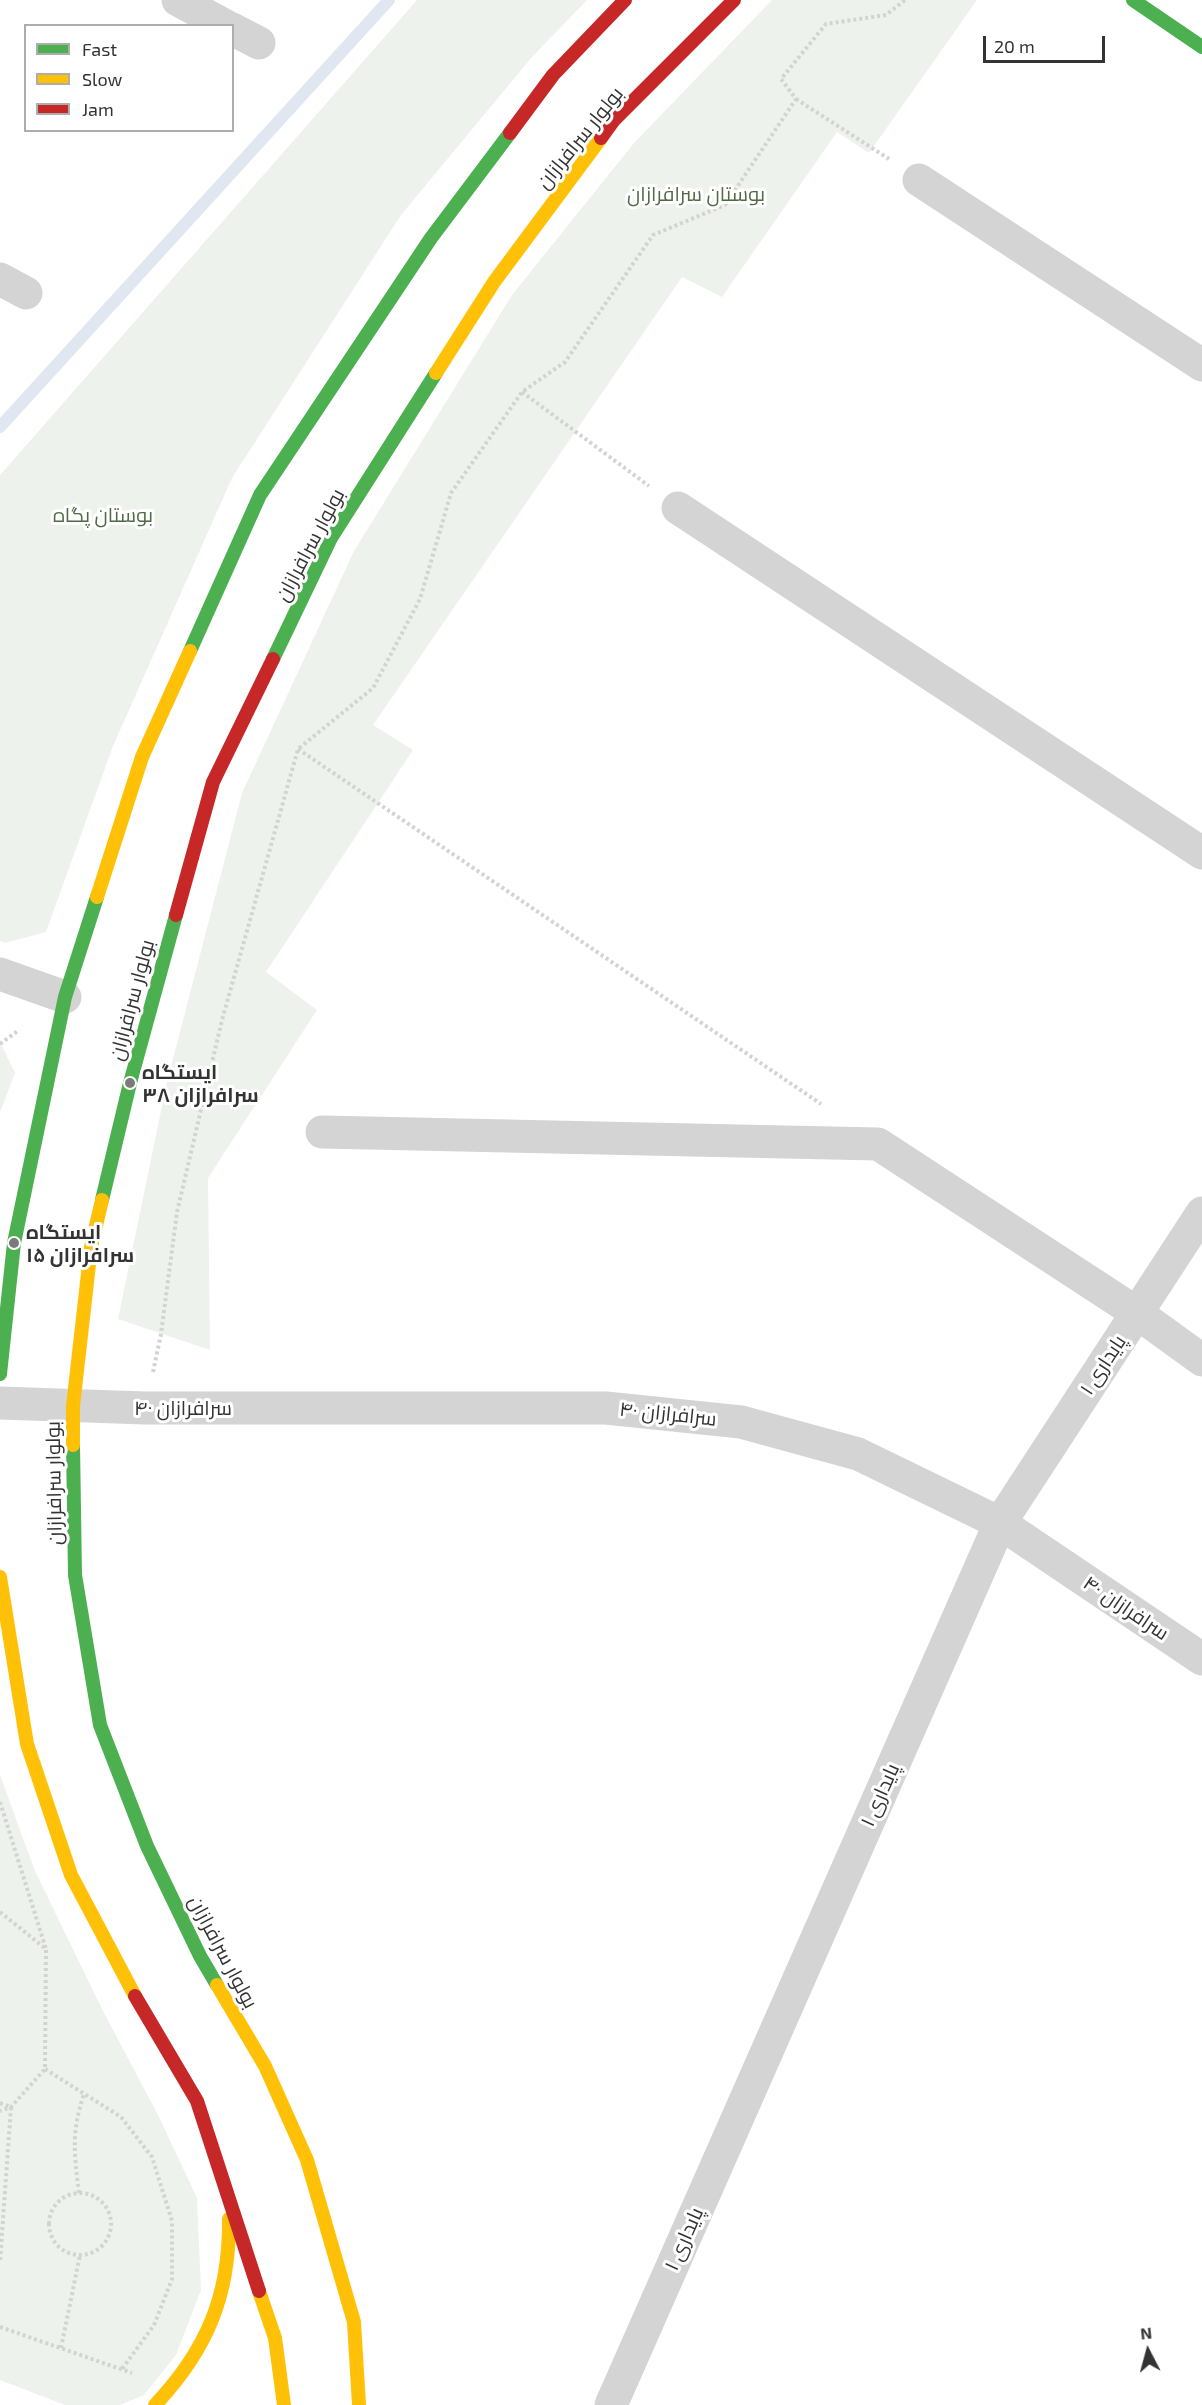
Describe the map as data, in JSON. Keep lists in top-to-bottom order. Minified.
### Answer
{"streets":{"main road":["بولوار سرافرازان"],"street":["پایداری ۱","سرافرازان ۴۰"]},"crossings":[["بولوار سرافرازان","سرافرازان ۴۰"],["پایداری ۱","سرافرازان ۴۰"]],"parks":["بوستان سرافرازان","بوستان پگاه"],"places":["ایستگاه سرافرازان ۳۸","ایستگاه سرافرازان ۱۵"],"legend":["Fast","Slow","Jam"],"scale_bar":"20 m","north":"top"}
